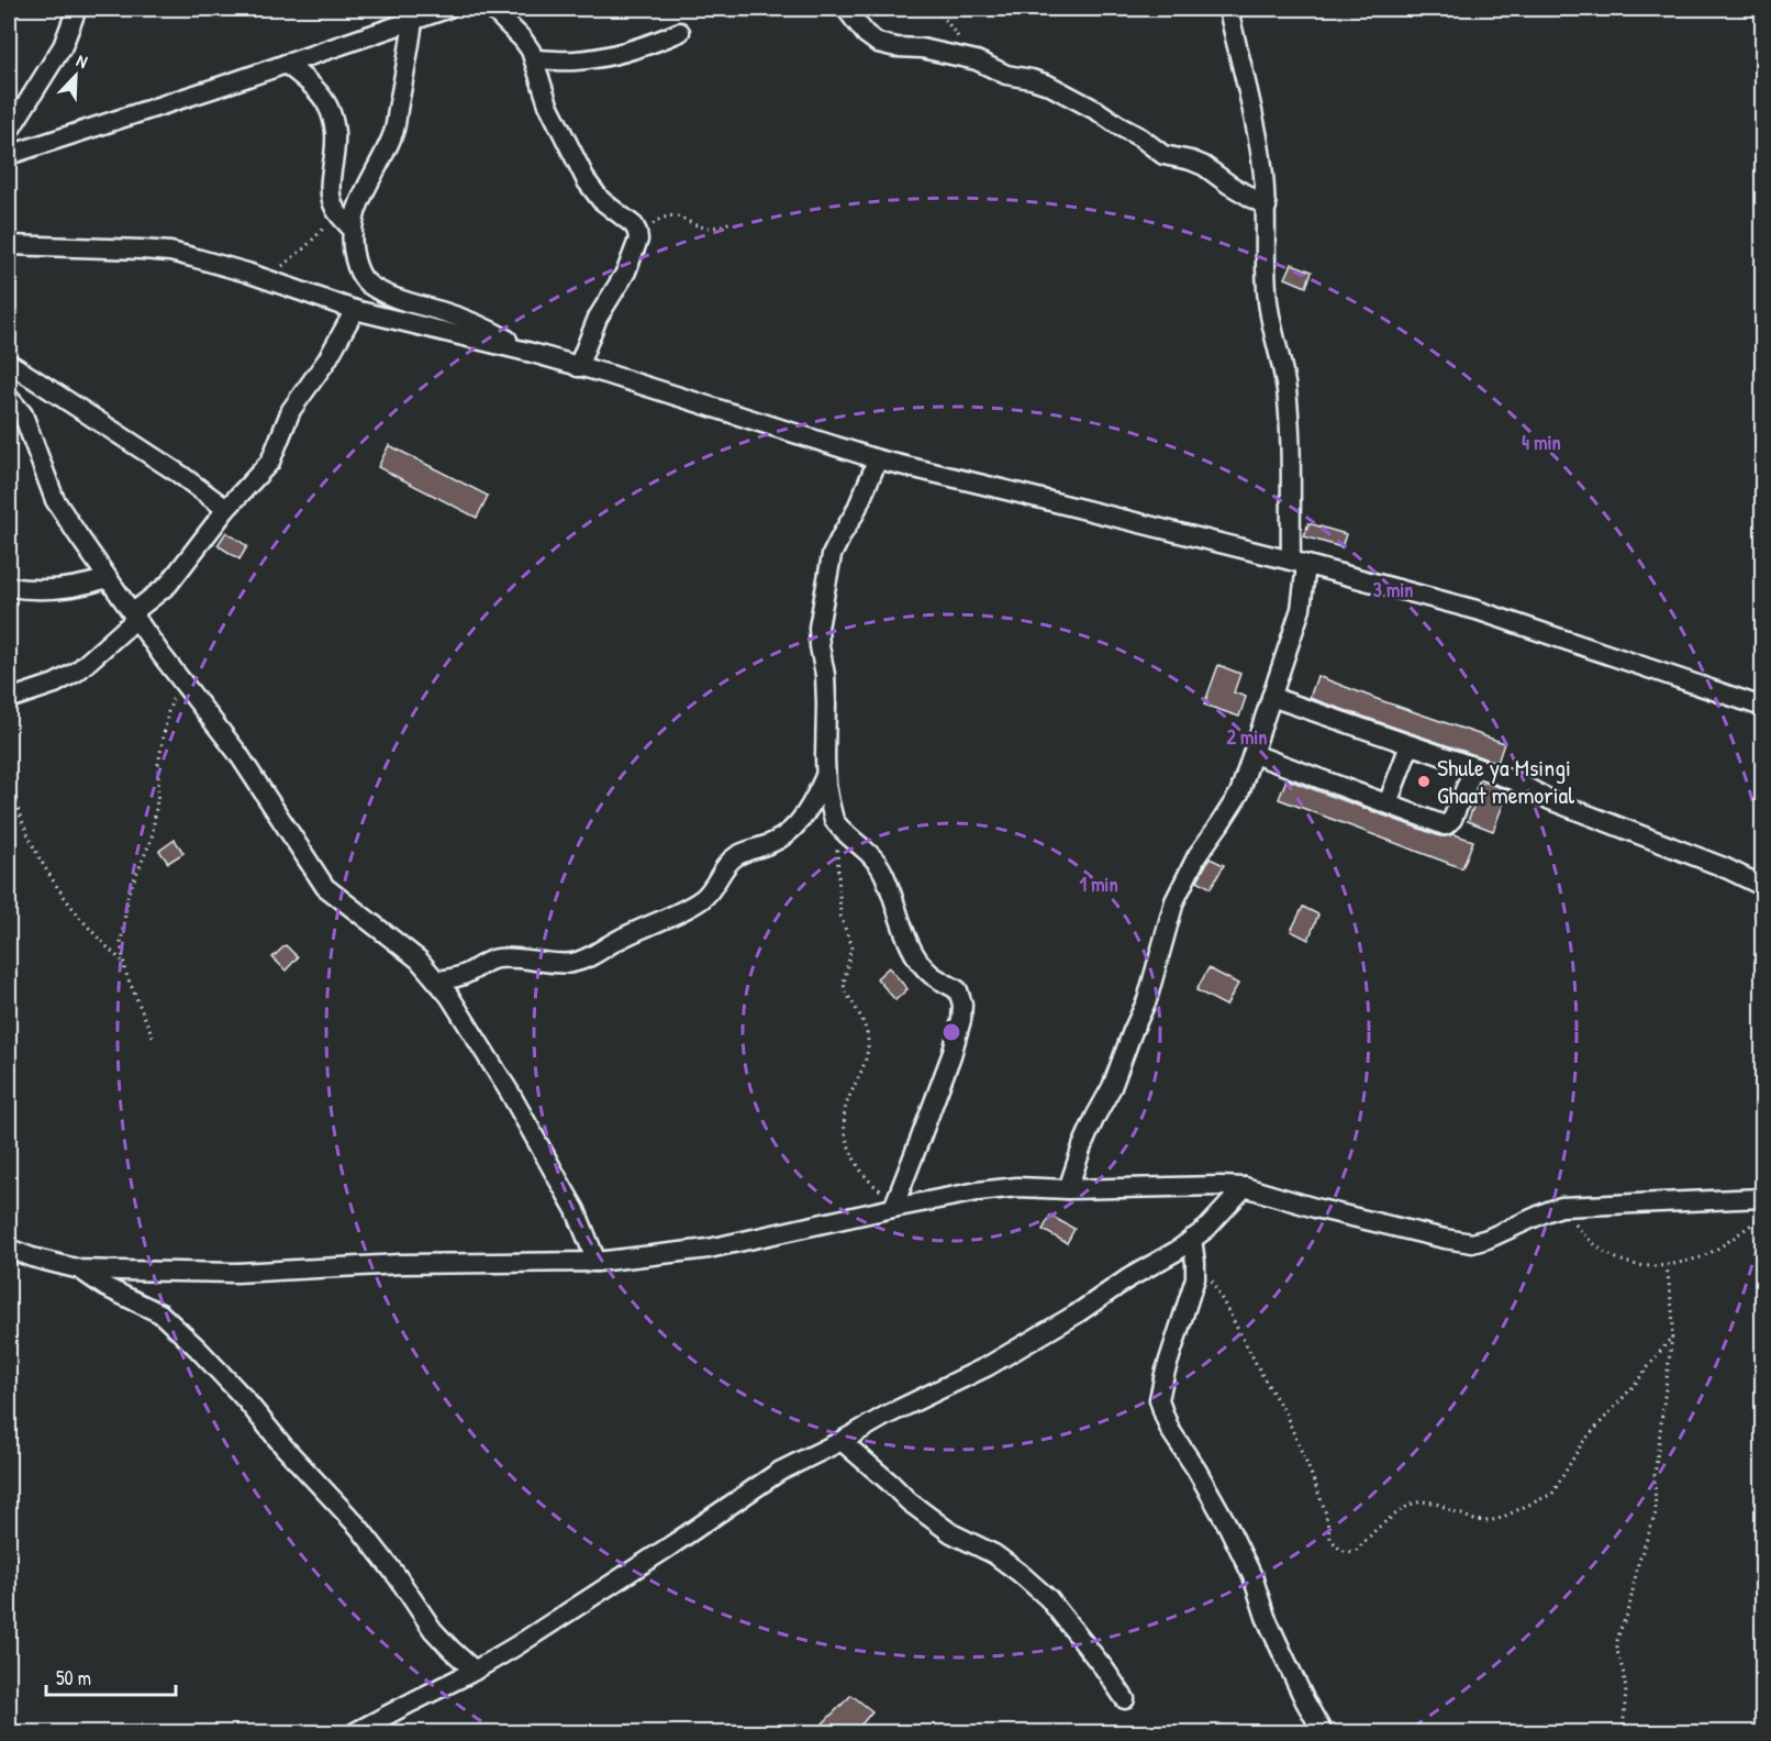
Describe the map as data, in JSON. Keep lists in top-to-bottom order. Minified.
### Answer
{"places":["Shule ya Msingi Ghaat memorial"],"scale_bar":"50 m","north":"top right","rings":["4 min","3 min","2 min","1 min"]}
